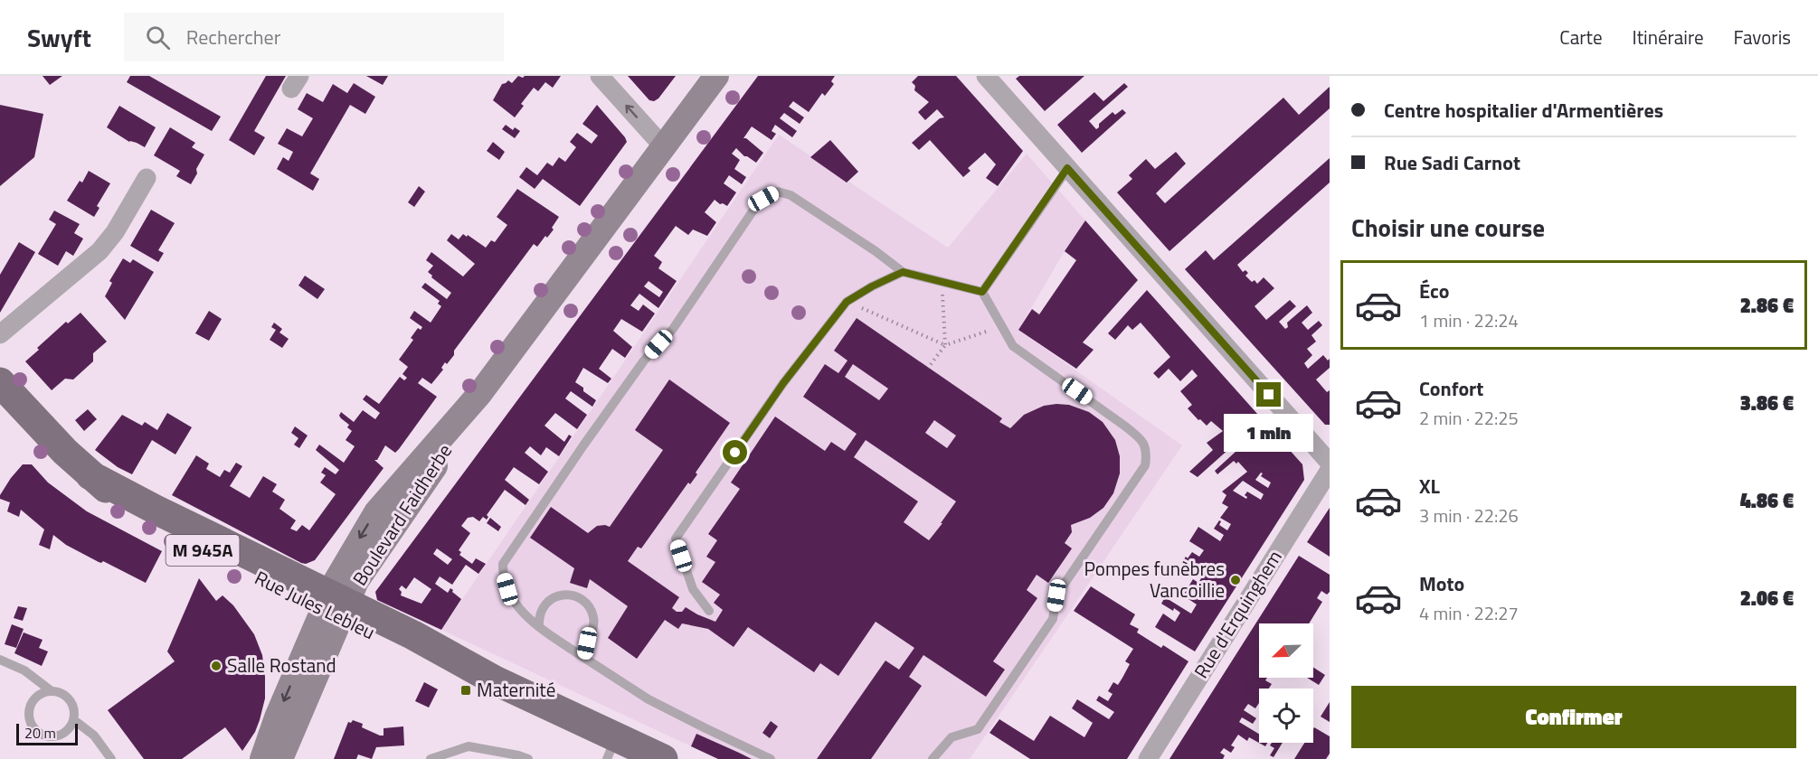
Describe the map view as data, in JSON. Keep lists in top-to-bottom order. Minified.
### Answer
{"streets":{"main road":["M 945A","Rue Jules Lebleu"],"street":["Boulevard Faidherbe","Rue d'Erquinghem"]},"crossings":[["Boulevard Faidherbe","Rue Jules Lebleu"]],"places":{"other":["Pompes funèbres Vancoillie","Salle Rostand"],"transit":["Maternité"]},"scale_bar":"20 m","north":"bottom left","page":{"header":"Swyft","search":"Rechercher","nav":["Carte","Itinéraire","Favoris"],"banner":["Centre hospitalier d'Armentières","Rue Sadi Carnot"],"heading":"Choisir une course","list":[{"name":"Éco","note":"1 min · 22:24","value":"2.86 €"},{"name":"Confort","note":"2 min · 22:25","value":"3.86 €"},{"name":"XL","note":"3 min · 22:26","value":"4.86 €"},{"name":"Moto","note":"4 min · 22:27","value":"2.06 €"}],"bubble":"1 min","buttons":"Confirmer","scale":"20 m"}}
